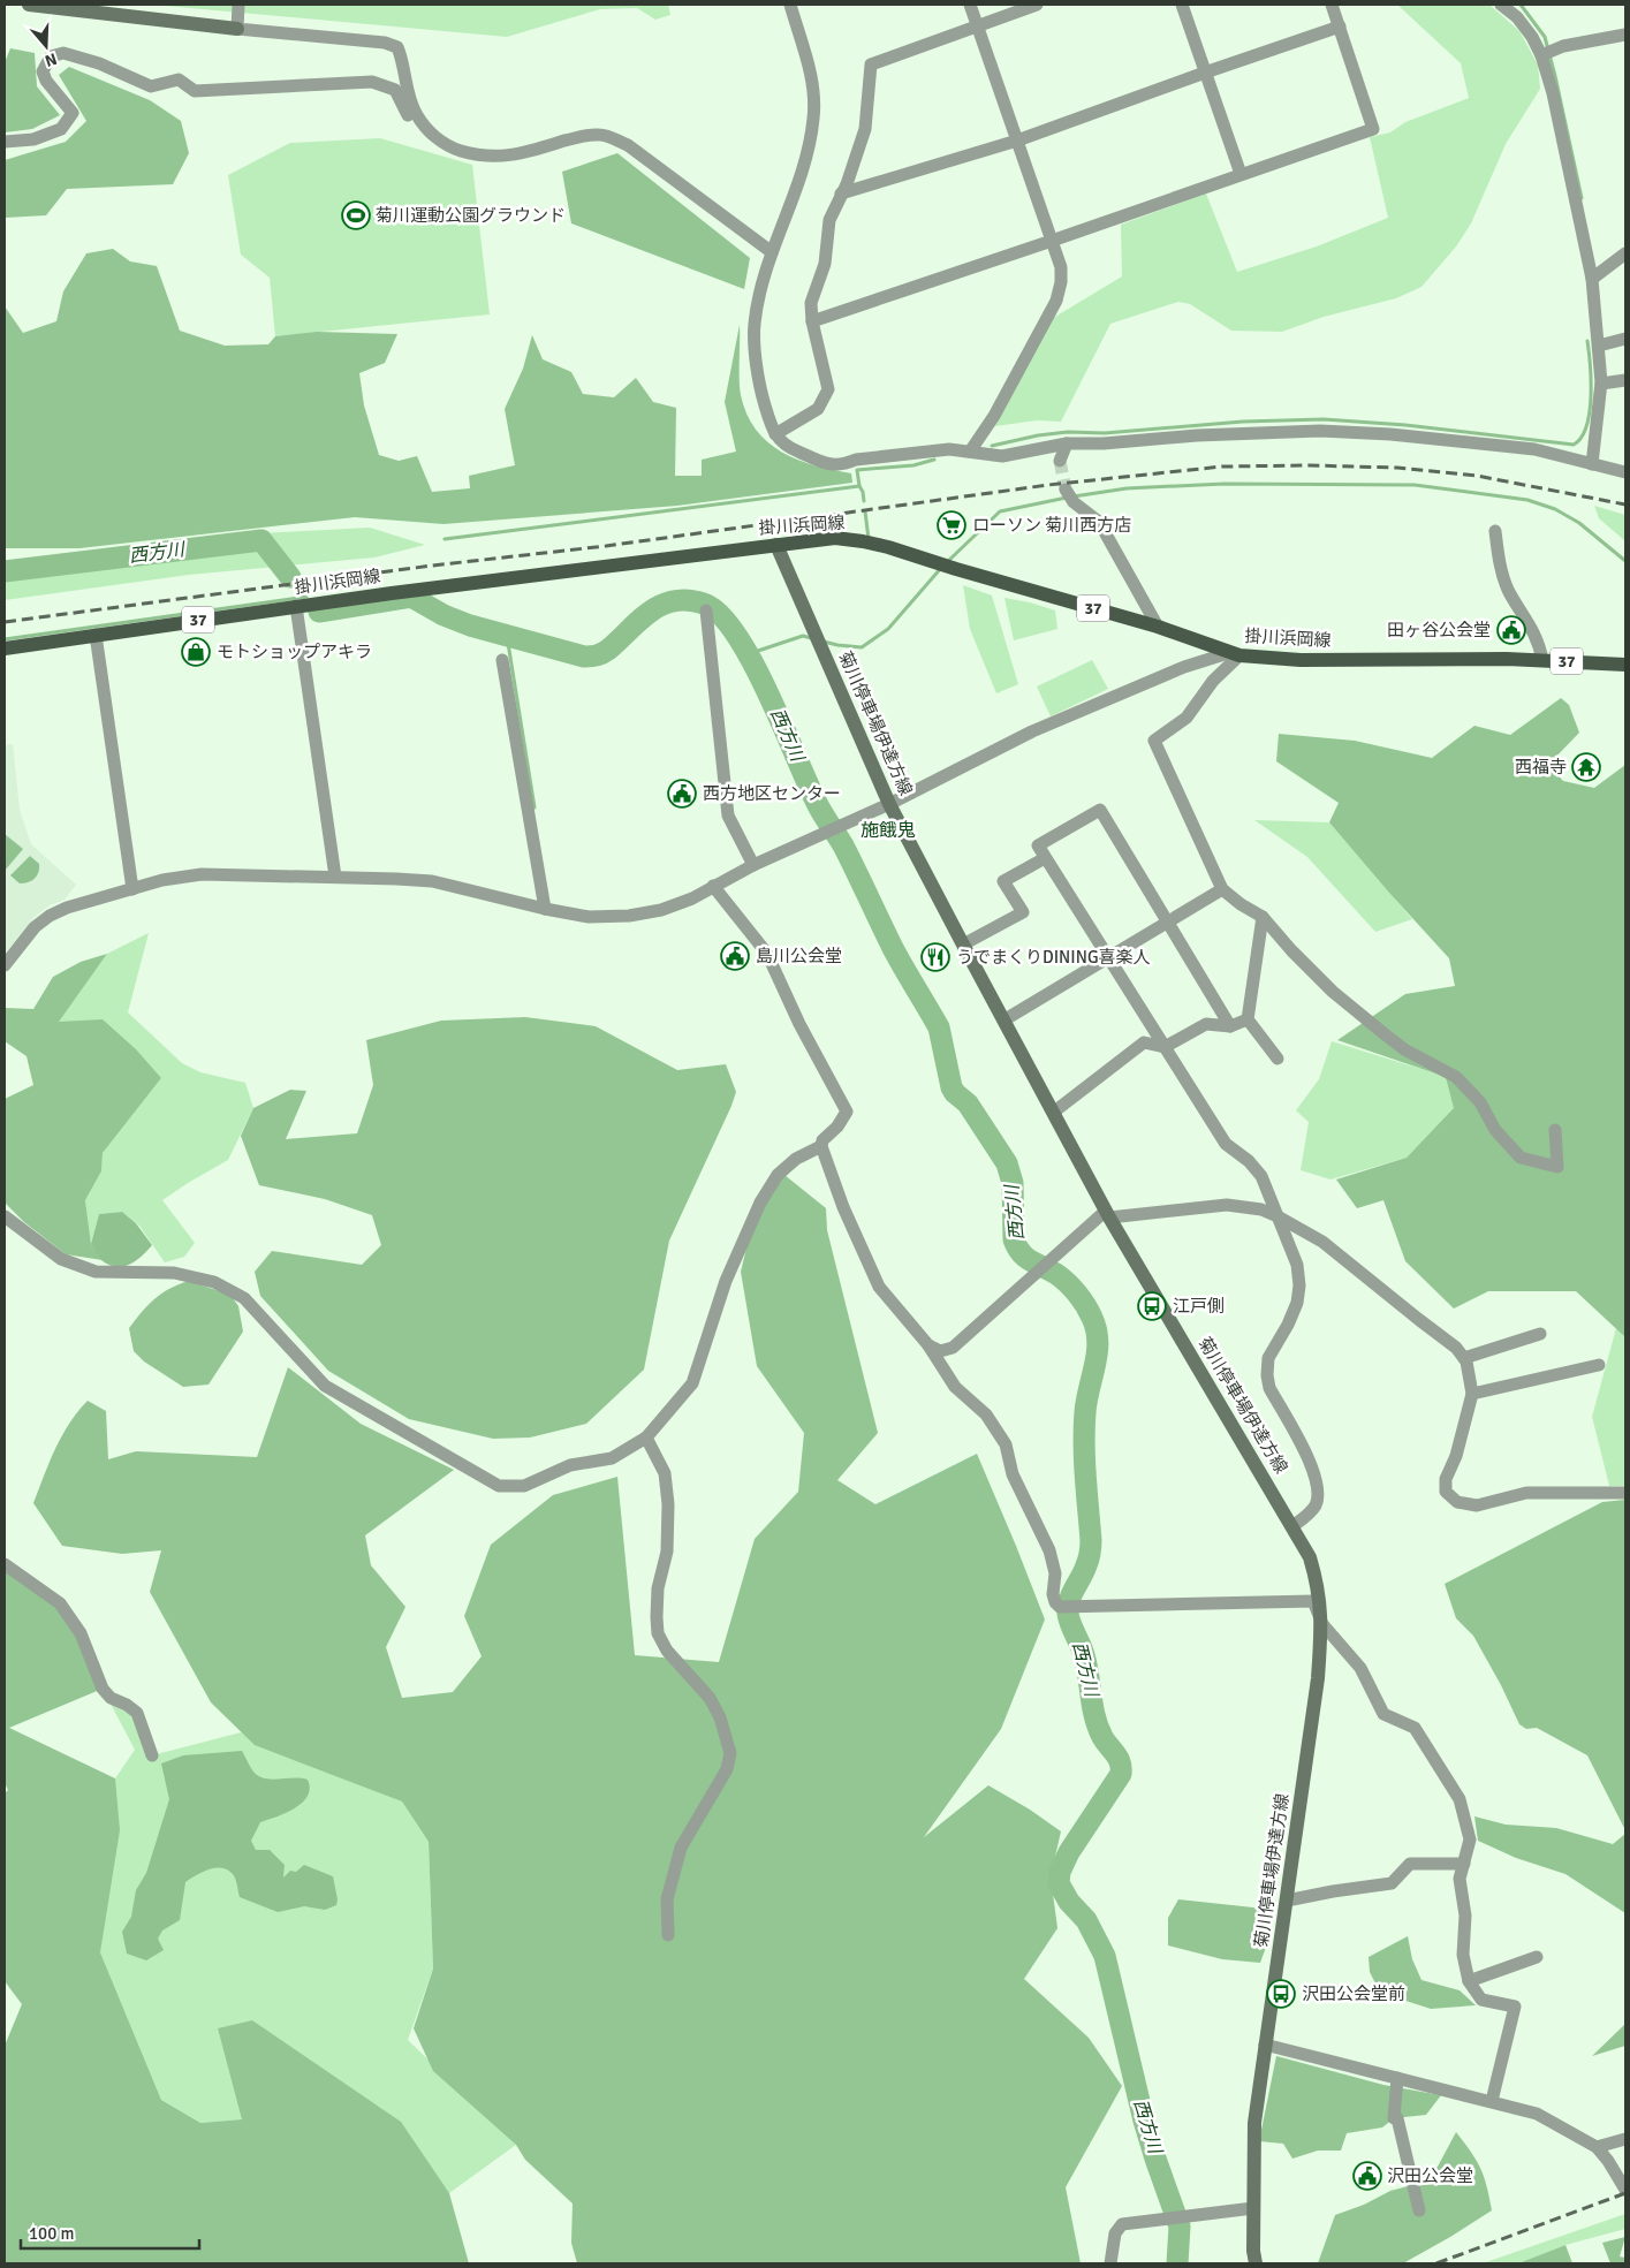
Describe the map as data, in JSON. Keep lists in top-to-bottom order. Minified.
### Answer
{"streets":{"main road":["掛川浜岡線","37","菊川停車場伊達方線"]},"crossings":[["掛川浜岡線","菊川停車場伊達方線"]],"districts":["施餓鬼"],"water":["西方川"],"places":{"sports":["菊川運動公園グラウンド"],"supermarket":["ローソン 菊川西方店"],"public building":["田ヶ谷公会堂","西方地区センター","島川公会堂","沢田公会堂"],"shop":["モトショップアキラ"],"temple":["西福寺"],"restaurant":["うでまくりDINING喜楽人"],"bus stop":["江戸側","沢田公会堂前"]},"scale_bar":"100 m","north":"bottom"}
